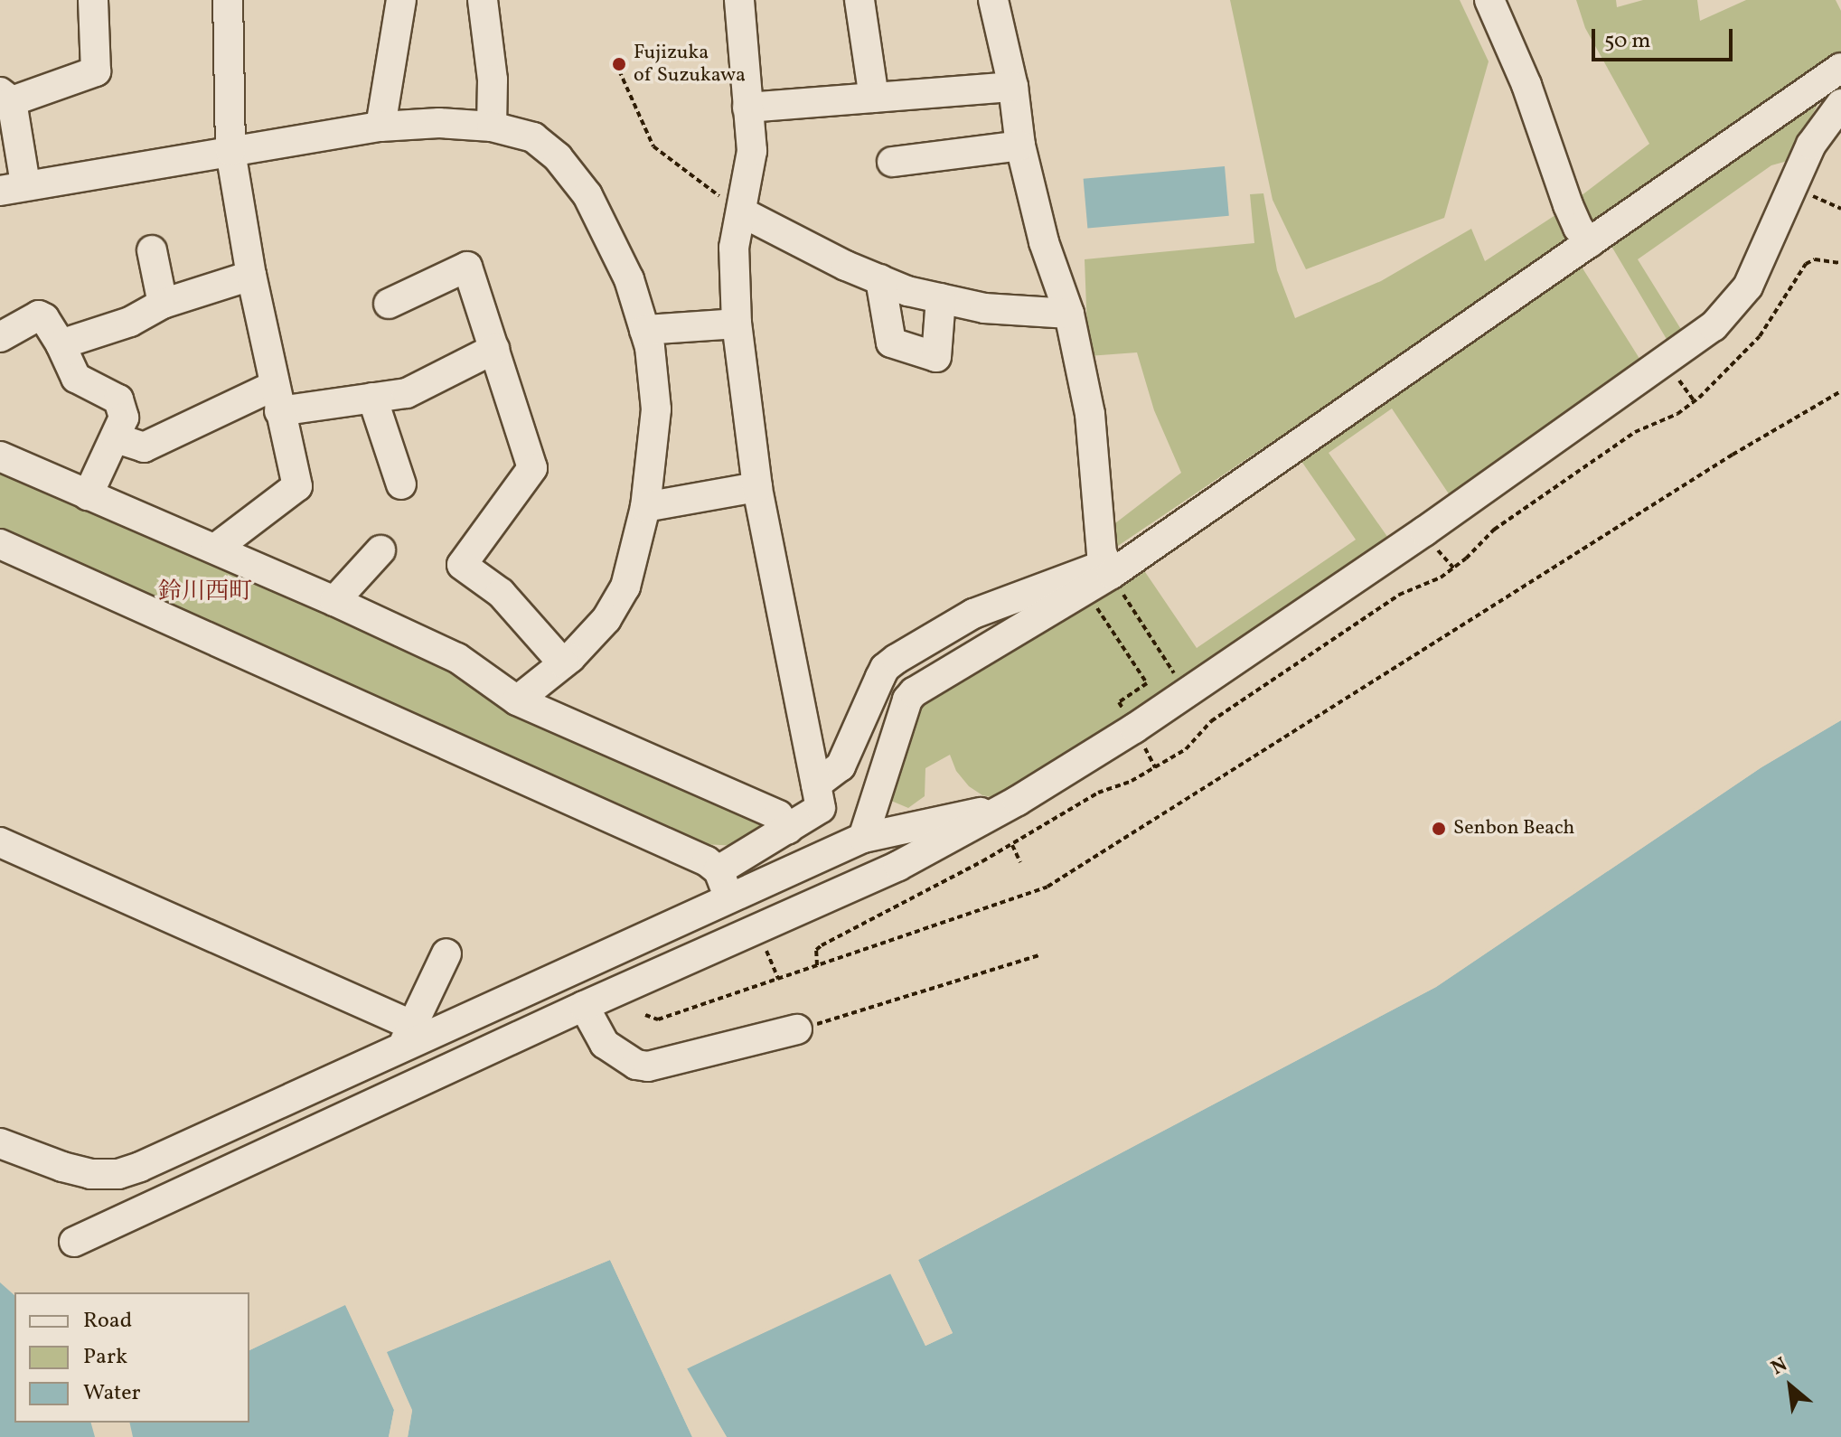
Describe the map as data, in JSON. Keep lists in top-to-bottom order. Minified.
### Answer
{"districts":["鈴川西町"],"places":["Fujizuka of Suzukawa","Senbon Beach"],"legend":["Road","Park","Water"],"scale_bar":"50 m","north":"top left"}
